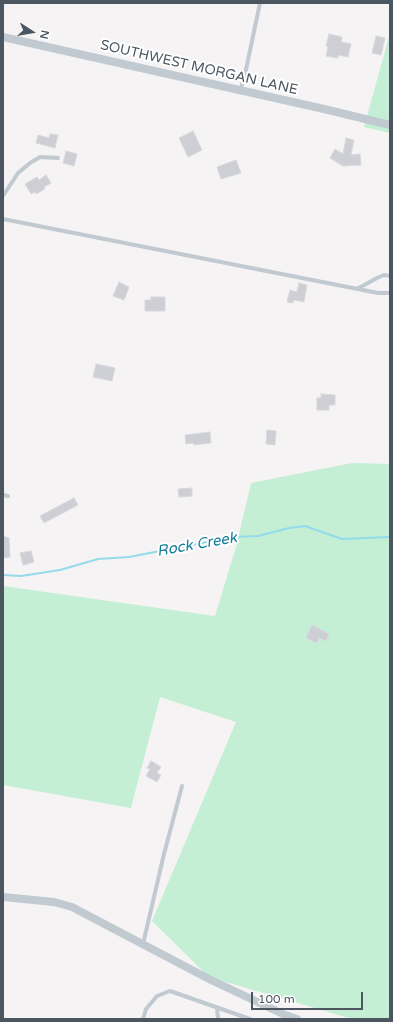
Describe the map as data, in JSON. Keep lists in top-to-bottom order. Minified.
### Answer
{"streets":{"street":["SOUTHWEST MORGAN LANE"]},"water":["Rock Creek"],"scale_bar":"100 m","north":"right"}
